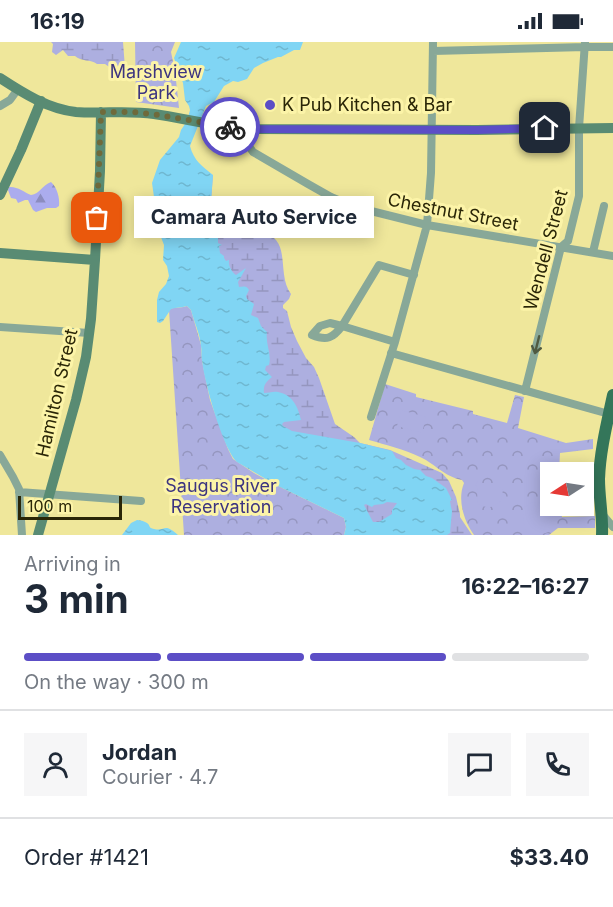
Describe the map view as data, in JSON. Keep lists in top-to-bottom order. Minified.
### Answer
{"streets":{"main road":["Hamilton Street"],"street":["Chestnut Street","Wendell Street"]},"crossings":[["Chestnut Street","Wendell Street"]],"one_way":["Wendell Street"],"parks":["Marshview Park","Saugus River Reservation"],"places":["K Pub Kitchen & Bar","Camara Auto Service"],"scale_bar":"100 m","north":"left","page":{"status":"16:19","bubble":"Camara Auto Service","scale":"100 m","heading":["3 min","Arriving in","16:22–16:27"],"panel":["Jordan","Courier · 4.7","Order #1421","$33.40"],"bar":"On the way · 300 m"}}
